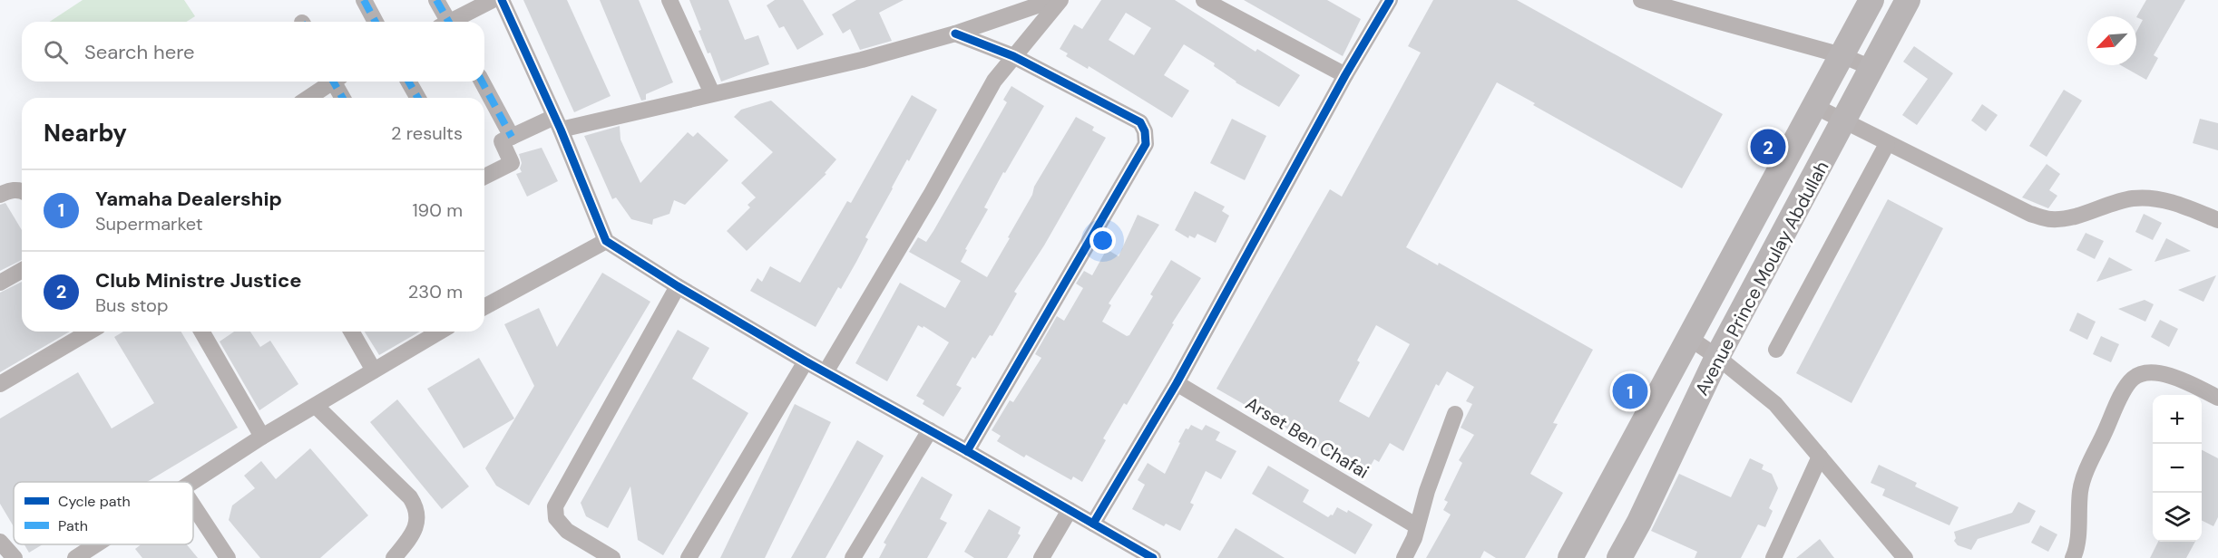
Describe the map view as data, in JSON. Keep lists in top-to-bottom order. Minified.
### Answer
{"streets":{"main road":["Avenue Prince Moulay Abdullah"],"street":["Arset Ben Chafai"]},"legend":["Cycle path","Path"],"north":"bottom left","page":{"search":"Search here","heading":["Nearby","2 results"],"pins":["2","1"],"list":[{"mark":"1","name":"Yamaha Dealership","note":"Supermarket","value":"190 m"},{"mark":"2","name":"Club Ministre Justice","note":"Bus stop","value":"230 m"}],"map_buttons":["+","−"]}}
